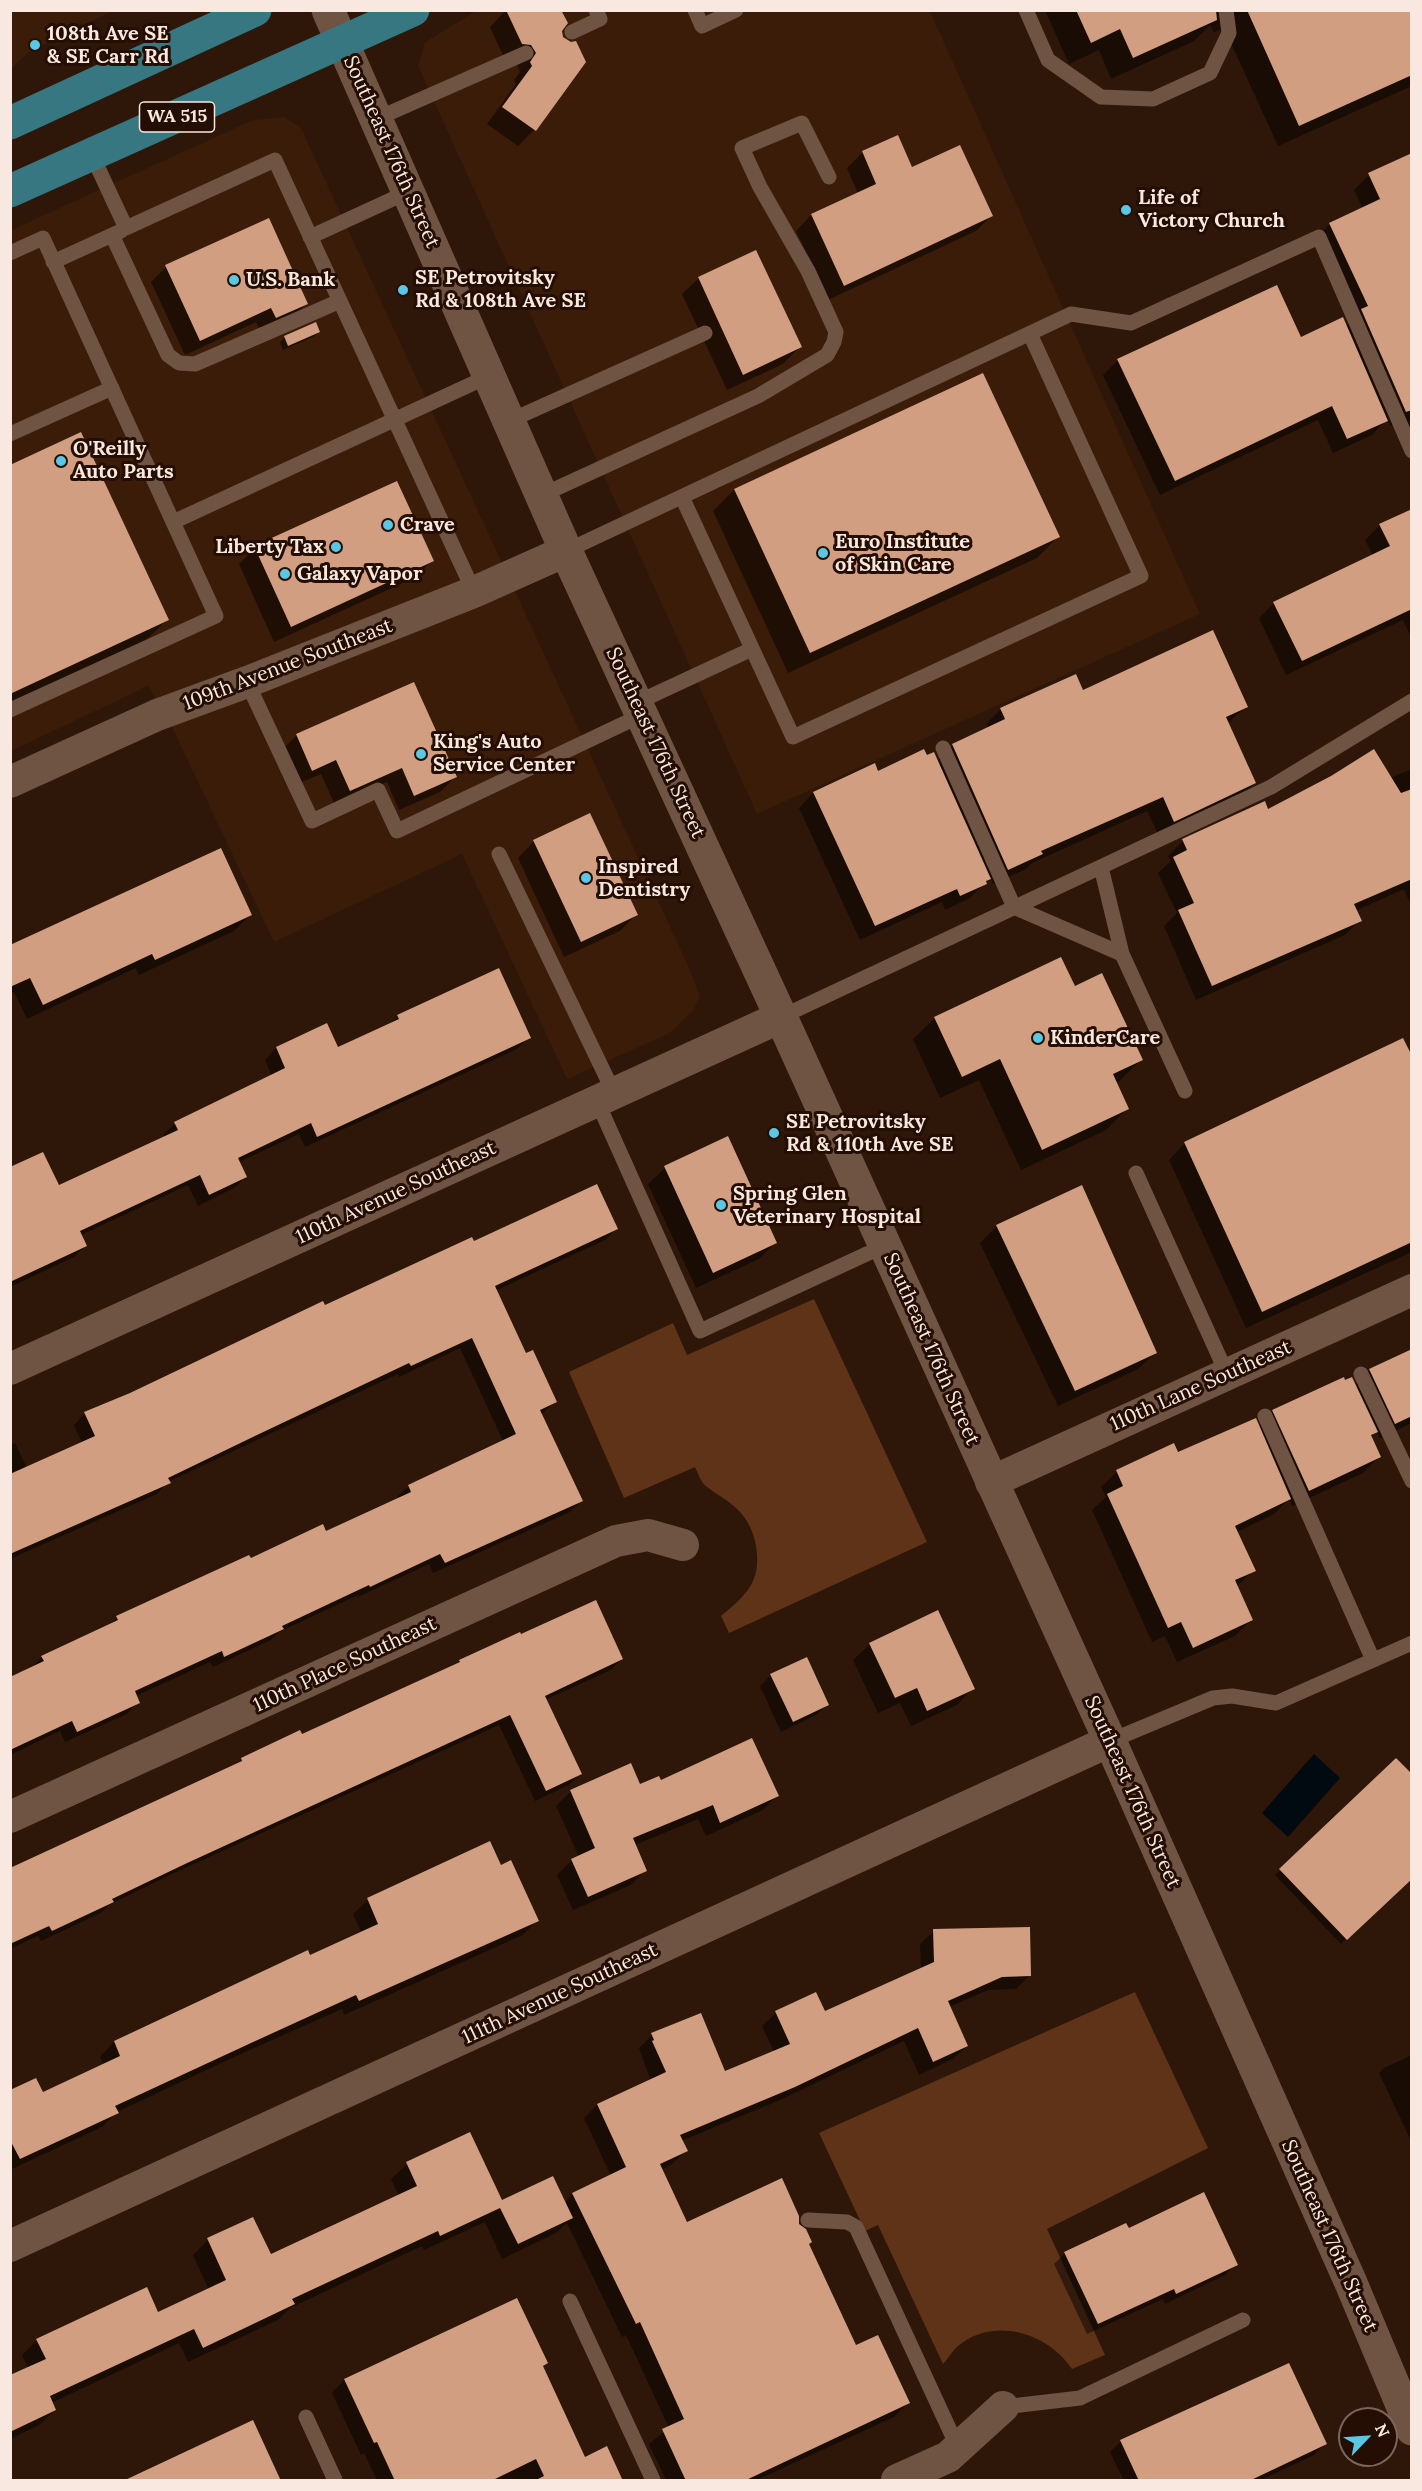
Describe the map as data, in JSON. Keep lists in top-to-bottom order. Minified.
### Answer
{"streets":{"main road":["WA 515","Southeast 176th Street"],"street":["109th Avenue Southeast","110th Avenue Southeast","110th Lane Southeast","110th Place Southeast","111th Avenue Southeast"]},"crossings":[["WA 515","Southeast 176th Street"],["Southeast 176th Street","109th Avenue Southeast"],["Southeast 176th Street","110th Avenue Southeast"],["Southeast 176th Street","110th Lane Southeast"],["Southeast 176th Street","111th Avenue Southeast"]],"places":["108th Ave SE & SE Carr Rd","Life of Victory Church","U.S. Bank","SE Petrovitsky Rd & 108th Ave SE","O'Reilly Auto Parts","Crave","Liberty Tax","Euro Institute of Skin Care","Galaxy Vapor","King's Auto Service Center","Inspired Dentistry","KinderCare","SE Petrovitsky Rd & 110th Ave SE","Spring Glen Veterinary Hospital"],"north":"top right"}
